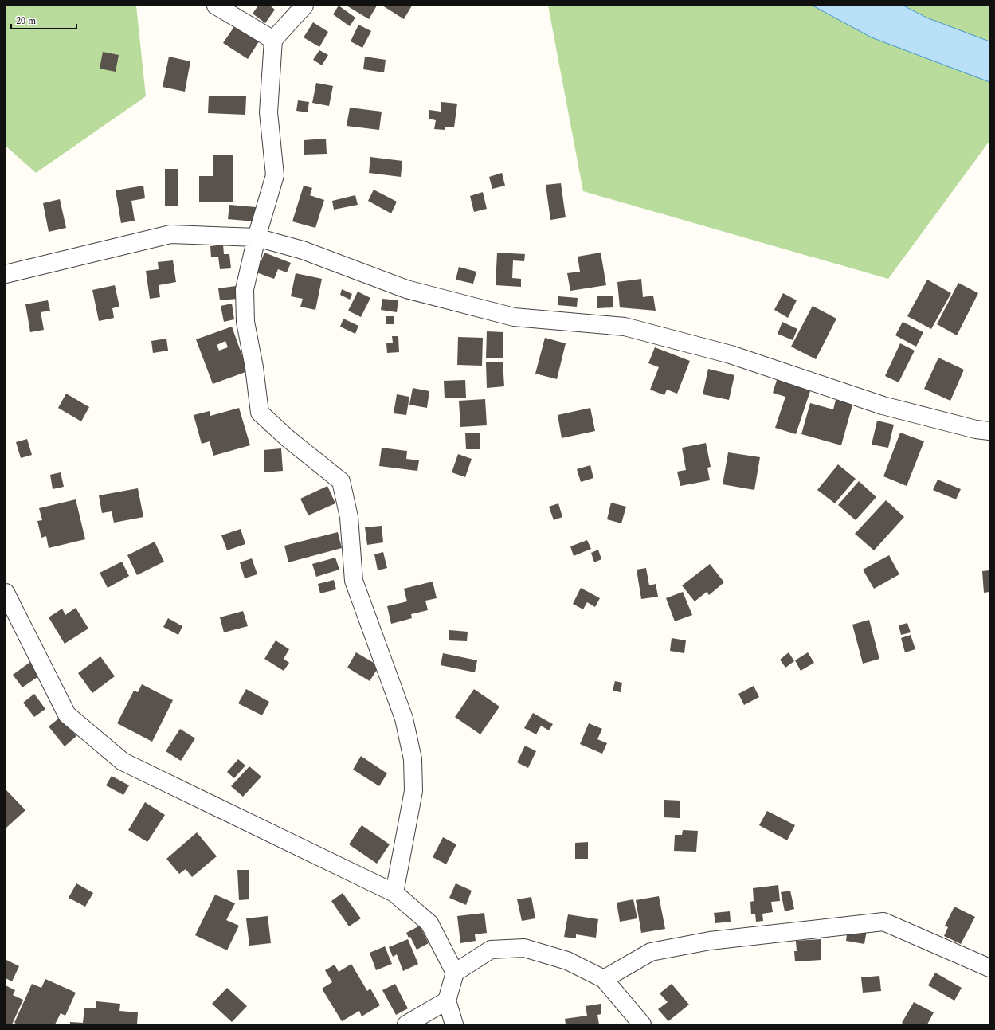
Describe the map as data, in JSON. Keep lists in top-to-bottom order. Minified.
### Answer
{"scale_bar":"20 m"}
